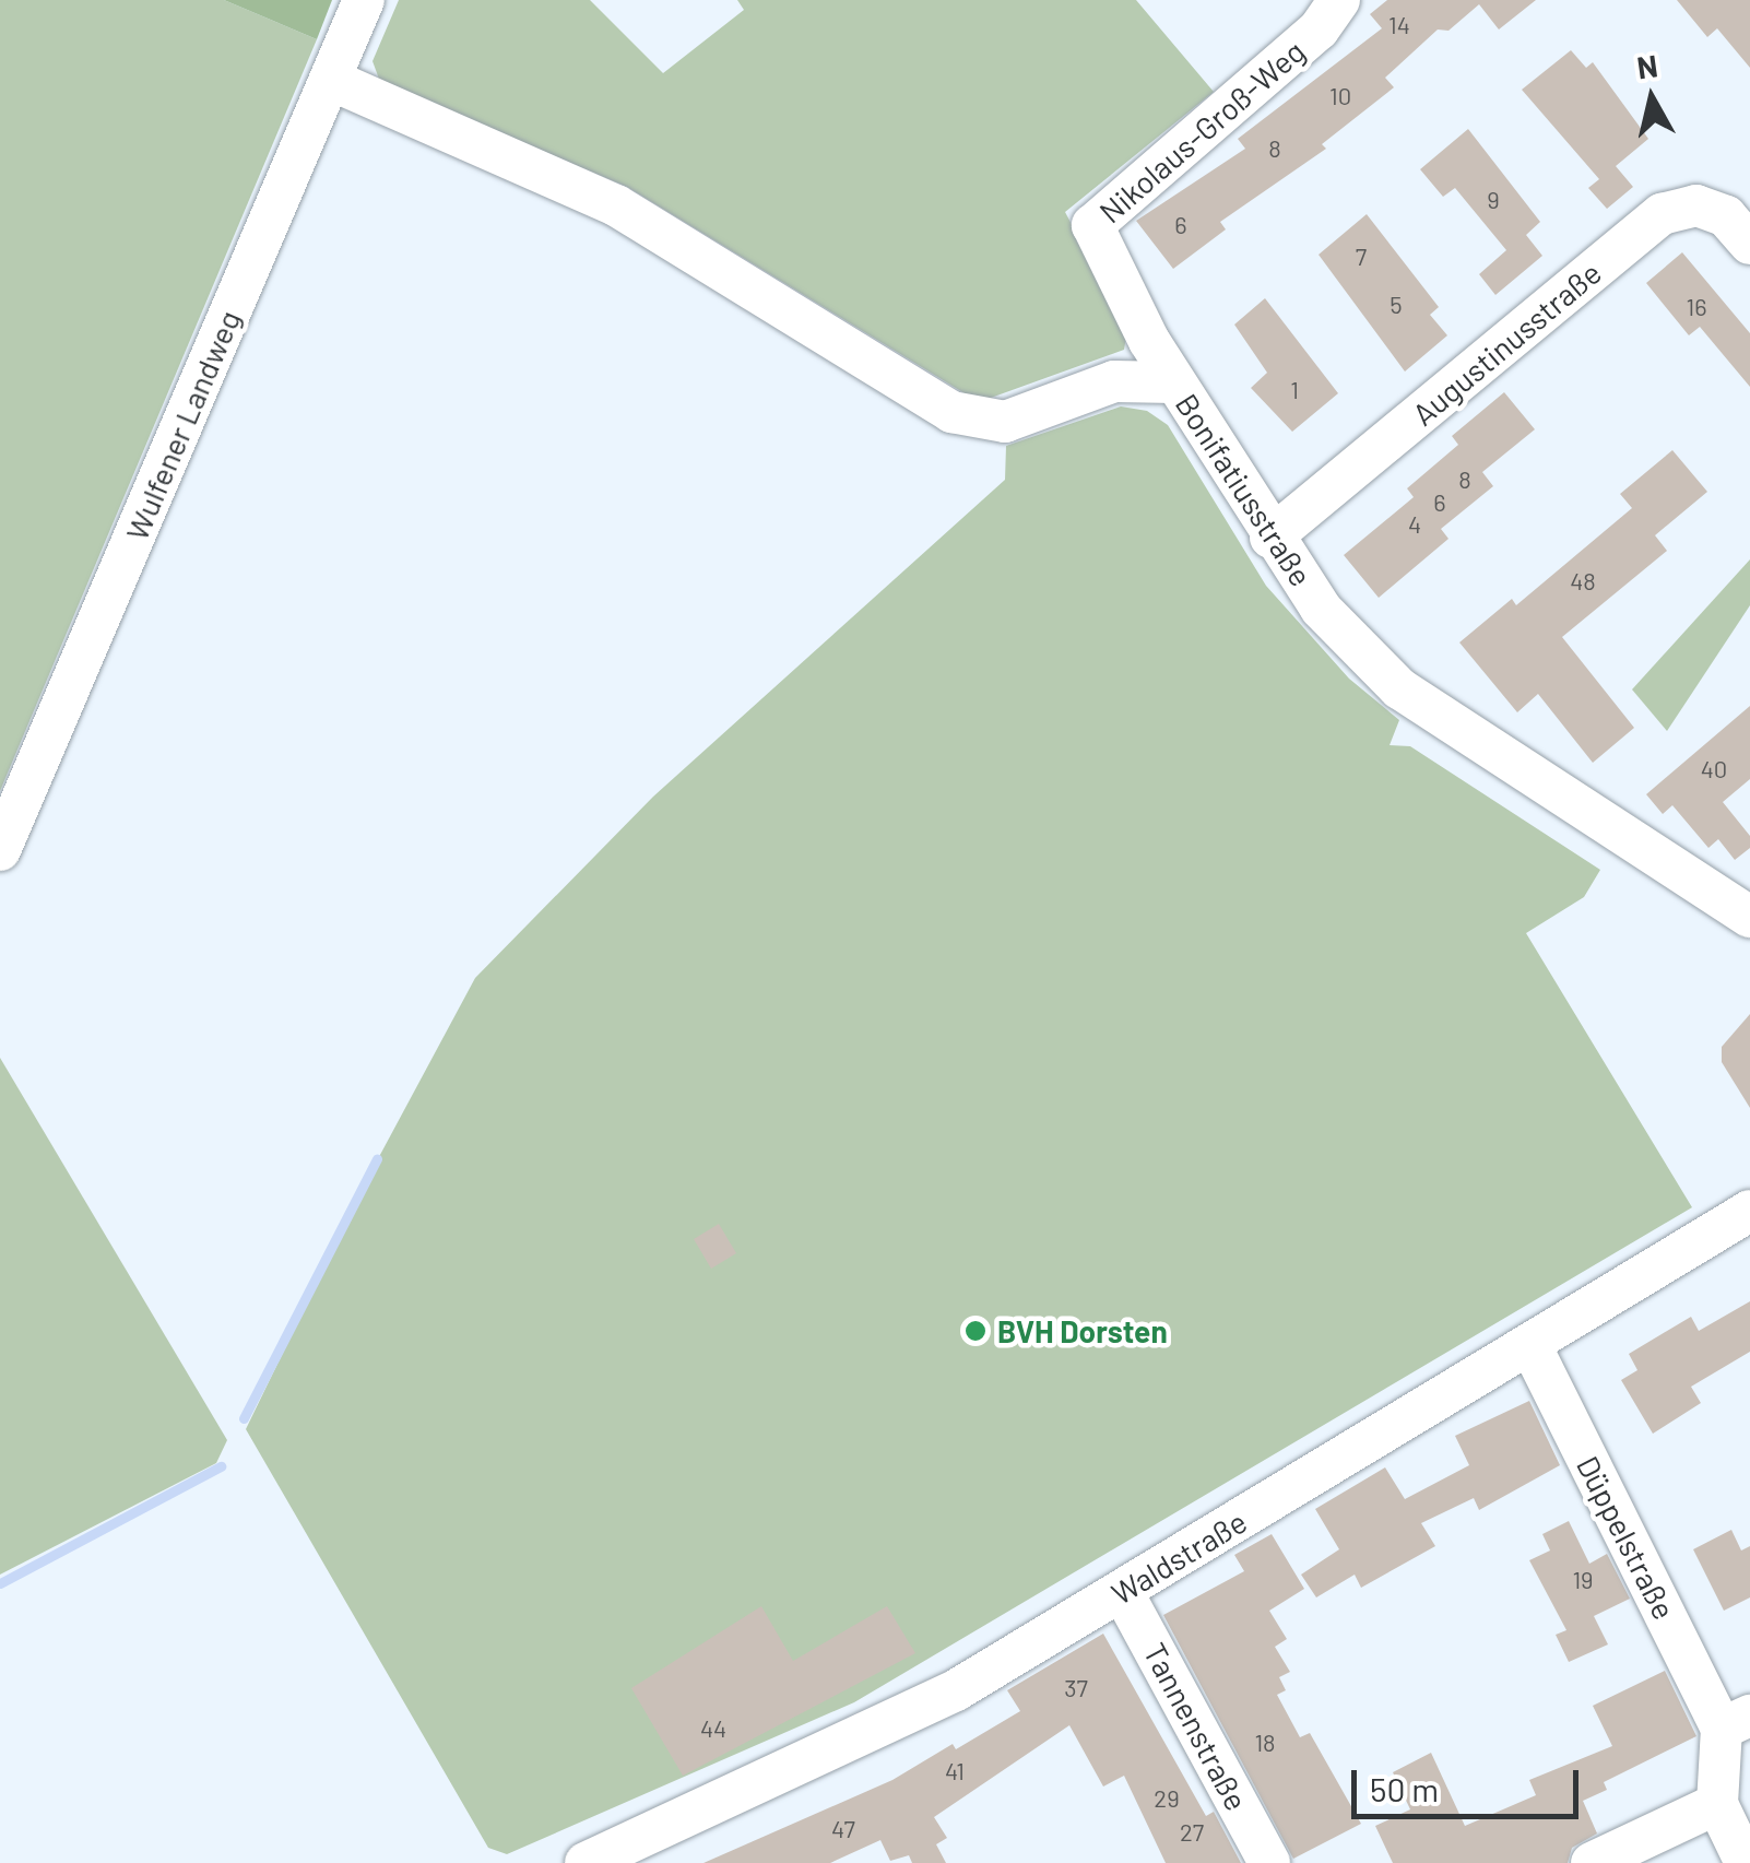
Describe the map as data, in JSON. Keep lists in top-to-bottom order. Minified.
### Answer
{"streets":{"street":["Nikolaus-Groß-Weg","Augustinusstraße","Wulfener Landweg","Bonifatiusstraße","Düppelstraße","Waldstraße","Tannenstraße"]},"crossings":[["Nikolaus-Groß-Weg","Bonifatiusstraße"],["Augustinusstraße","Bonifatiusstraße"],["Wulfener Landweg","Bonifatiusstraße"],["Düppelstraße","Waldstraße"],["Waldstraße","Tannenstraße"]],"places":["BVH Dorsten"],"house_numbers":["14","10","8","9","6","7","5","16","1","8","6","4","48","40","19","37","44","18","41","29","47","27"],"scale_bar":"50 m","north":"top"}
